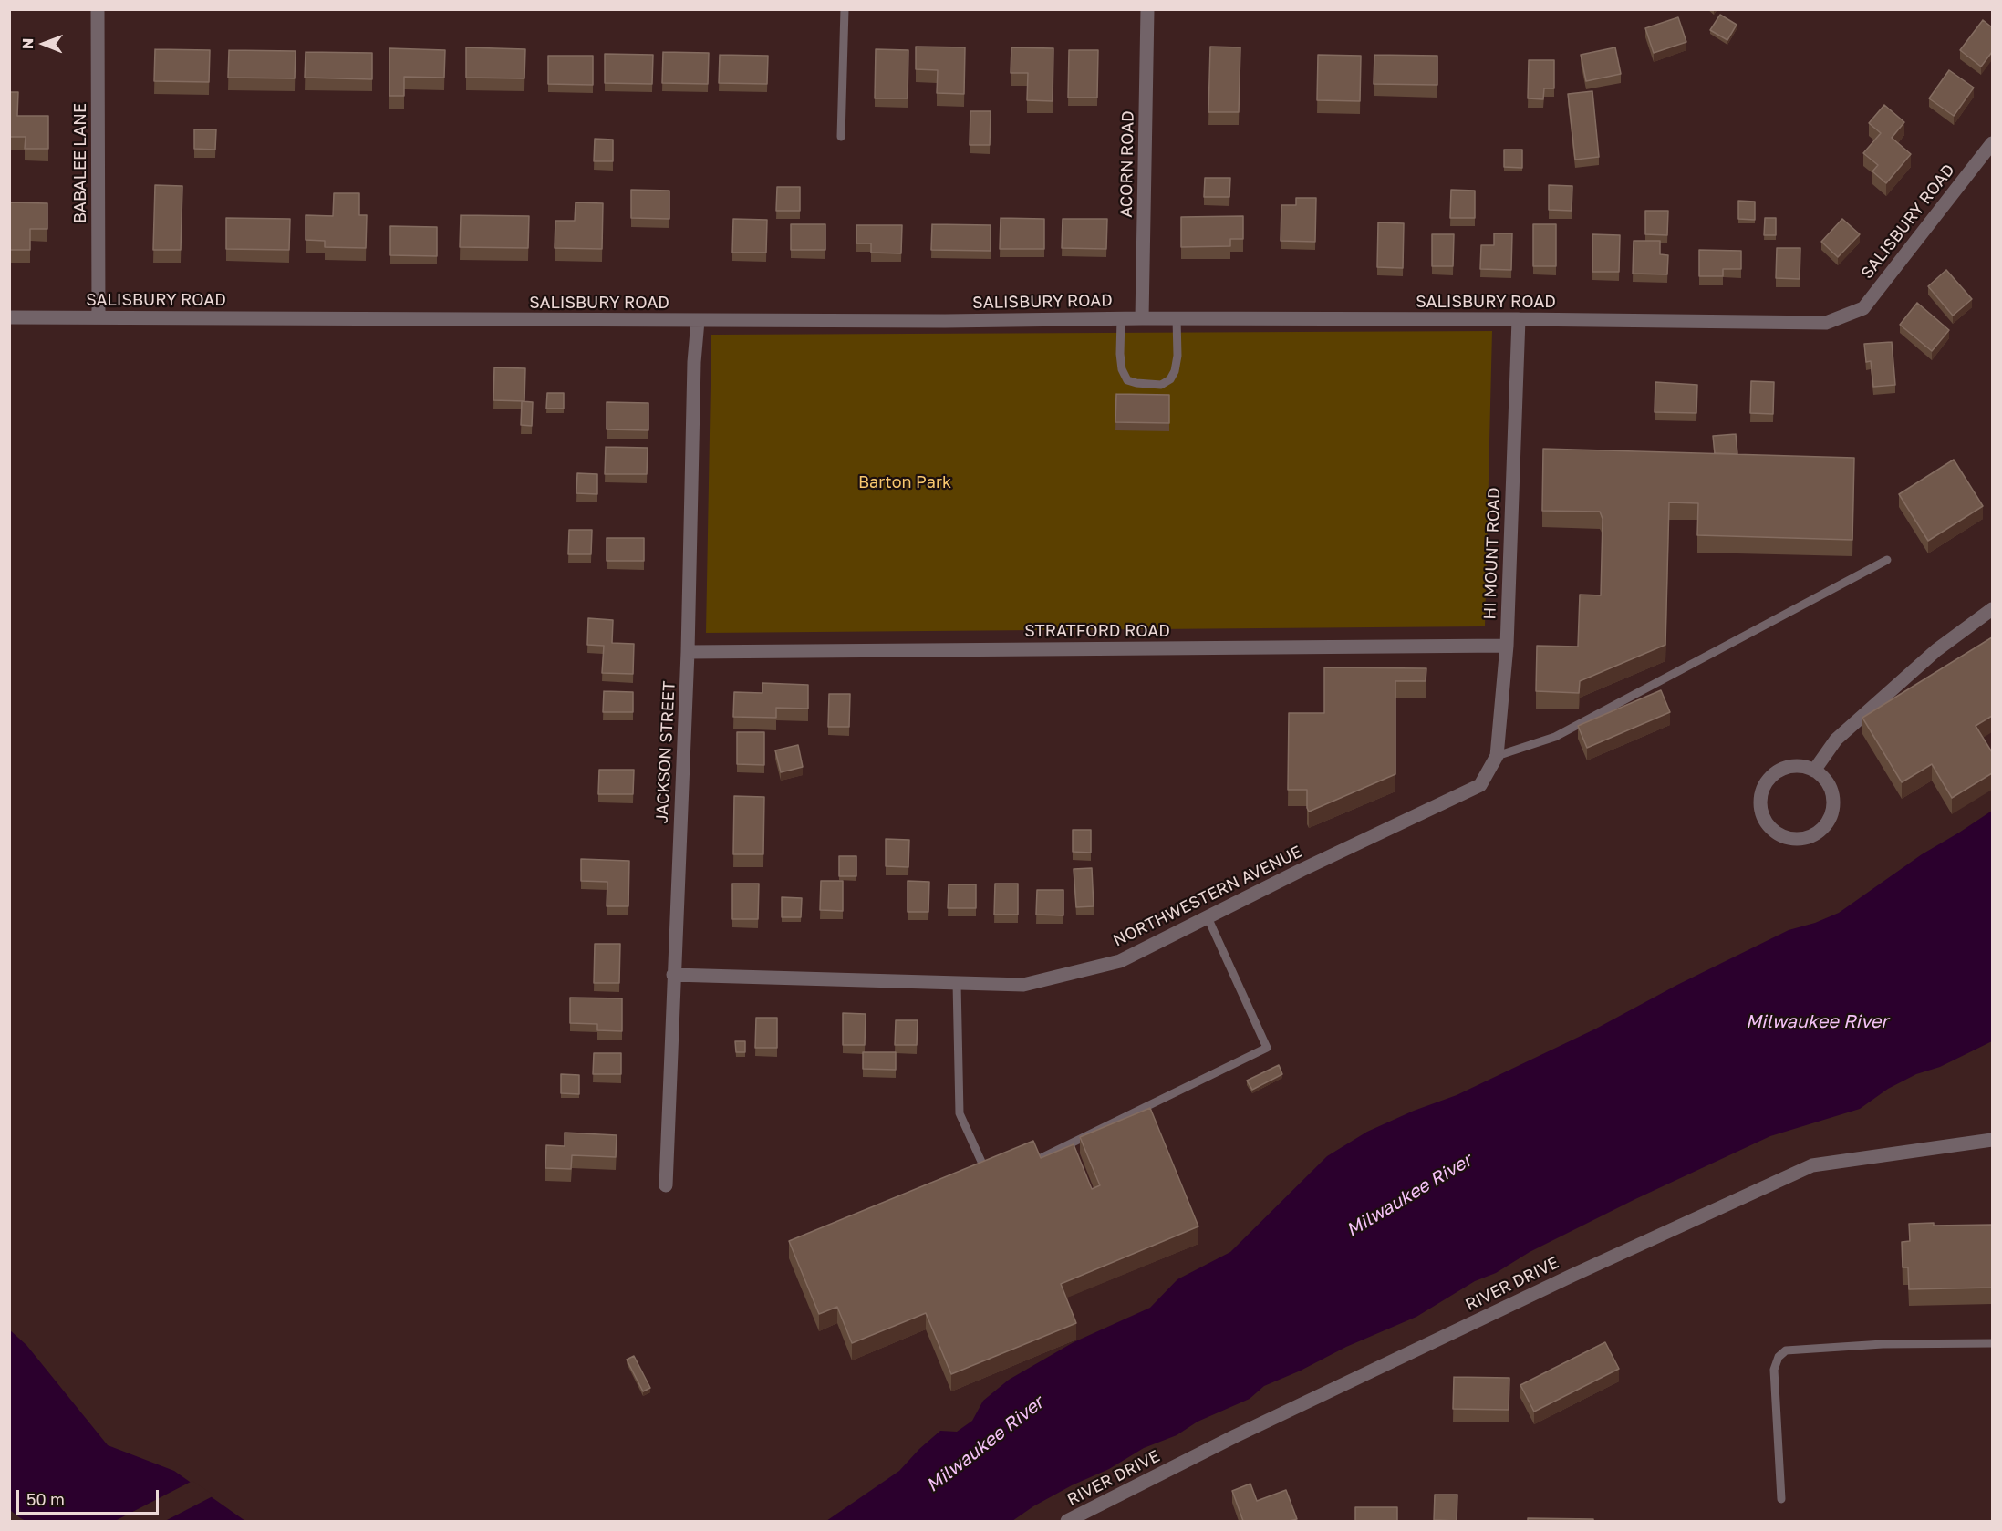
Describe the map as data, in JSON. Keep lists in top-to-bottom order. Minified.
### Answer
{"streets":{"street":["BABALEE LANE","ACORN ROAD","SALISBURY ROAD","HI MOUNT ROAD","STRATFORD ROAD","JACKSON STREET","NORTHWESTERN AVENUE","RIVER DRIVE"]},"crossings":[["BABALEE LANE","SALISBURY ROAD"],["ACORN ROAD","SALISBURY ROAD"],["SALISBURY ROAD","HI MOUNT ROAD"],["SALISBURY ROAD","JACKSON STREET"],["HI MOUNT ROAD","STRATFORD ROAD"],["HI MOUNT ROAD","NORTHWESTERN AVENUE"],["STRATFORD ROAD","JACKSON STREET"],["JACKSON STREET","NORTHWESTERN AVENUE"]],"water":["Milwaukee River"],"parks":["Barton Park"],"scale_bar":"50 m","north":"left"}
